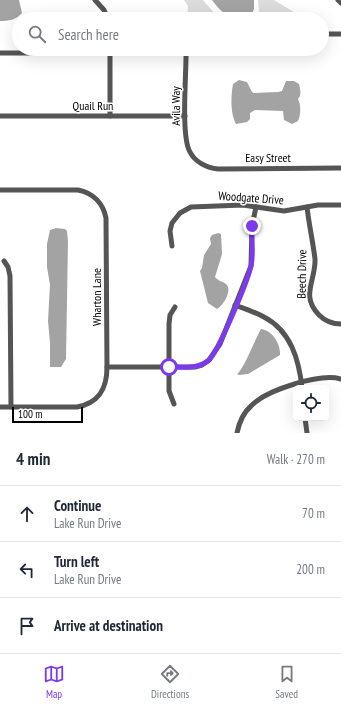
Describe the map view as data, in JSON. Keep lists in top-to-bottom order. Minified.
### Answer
{"streets":{"street":["Quail Run","Avila Way","Easy Street","Woodgate Drive","Beech Drive","Wharton Lane"]},"crossings":[["Quail Run","Avila Way"],["Avila Way","Easy Street"],["Woodgate Drive","Beech Drive"]],"scale_bar":"100 m","page":{"search":"Search here","scale":"100 m","heading":["4 min","Walk · 270 m"],"list":[["Continue","Lake Run Drive","70 m"],["Turn left","Lake Run Drive","200 m"],"Arrive at destination"],"nav":["Map","Directions","Saved"]}}
